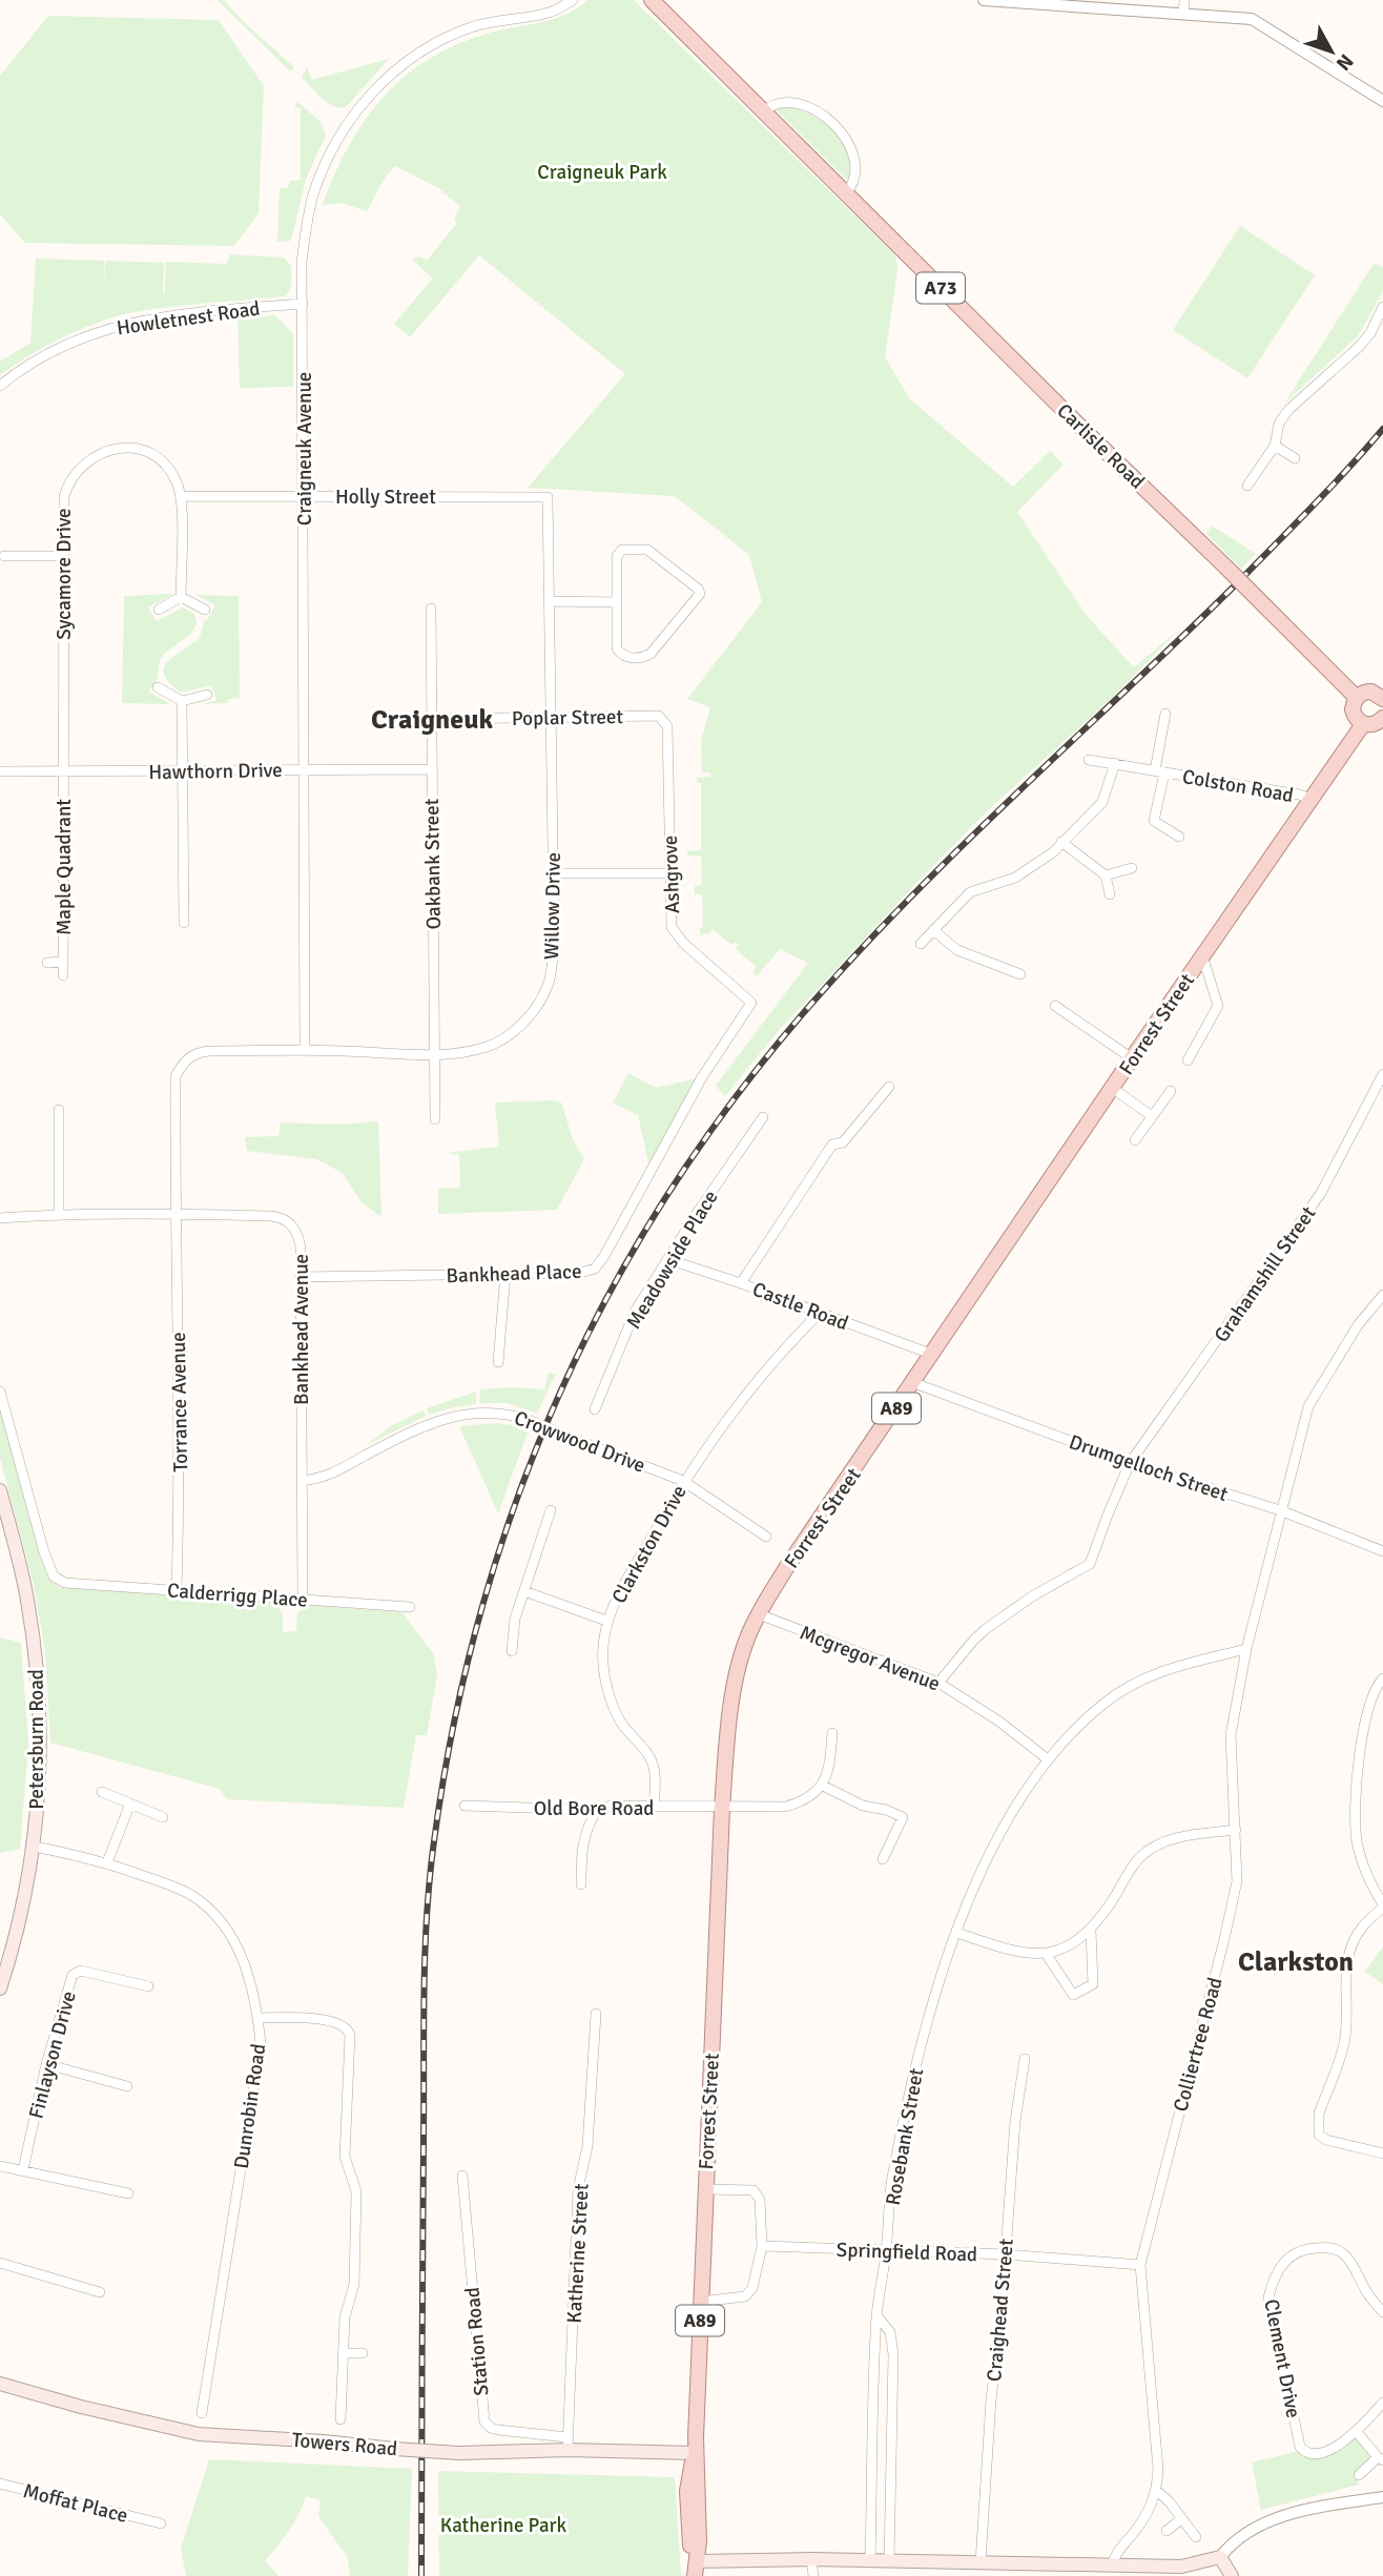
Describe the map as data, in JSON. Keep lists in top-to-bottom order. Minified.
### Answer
{"streets":{"main road":["A73","Carlisle Road","Forrest Street","A89","Petersburn Road","Towers Road"],"street":["Howletnest Road","Craigneuk Avenue","Holly Street","Sycamore Drive","Poplar Street","Hawthorn Drive","Colston Road","Oakbank Street","Maple Quadrant","Ashgrove","Willow Drive","Meadowside Place","Bankhead Place","Grahamshill Street","Castle Road","Bankhead Avenue","Torrance Avenue","Crowwood Drive","Drumgelloch Street","Clarkston Drive","Calderrigg Place","Mcgregor Avenue","Old Bore Road","Colliertree Road","Finlayson Drive","Dunrobin Road","Rosebank Street","Springfield Road","Katherine Street","Craighead Street","Station Road","Clement Drive","Moffat Place"]},"crossings":[["Howletnest Road","Craigneuk Avenue"],["Craigneuk Avenue","Holly Street"],["Craigneuk Avenue","Hawthorn Drive"],["Craigneuk Avenue","Willow Drive"],["Holly Street","Sycamore Drive"],["Holly Street","Willow Drive"],["Sycamore Drive","Hawthorn Drive"],["Sycamore Drive","Maple Quadrant"],["Poplar Street","Oakbank Street"],["Poplar Street","Ashgrove"],["Poplar Street","Willow Drive"],["Hawthorn Drive","Oakbank Street"],["Hawthorn Drive","Maple Quadrant"],["Colston Road","Forrest Street"],["Oakbank Street","Willow Drive"],["Ashgrove","Bankhead Place"],["Willow Drive","Bankhead Avenue"],["Willow Drive","Torrance Avenue"],["Forrest Street","Castle Road"],["Forrest Street","Drumgelloch Street"],["Forrest Street","Mcgregor Avenue"],["Forrest Street","Old Bore Road"],["Forrest Street","Towers Road"],["Meadowside Place","Castle Road"],["Bankhead Place","Bankhead Avenue"],["Grahamshill Street","Drumgelloch Street"],["Grahamshill Street","Mcgregor Avenue"],["Castle Road","Clarkston Drive"],["Bankhead Avenue","Torrance Avenue"],["Bankhead Avenue","Crowwood Drive"],["Bankhead Avenue","Calderrigg Place"],["Torrance Avenue","Calderrigg Place"],["Crowwood Drive","Clarkston Drive"],["Drumgelloch Street","Colliertree Road"],["Clarkston Drive","Old Bore Road"],["Mcgregor Avenue","Rosebank Street"],["Petersburn Road","Dunrobin Road"],["Colliertree Road","Rosebank Street"],["Colliertree Road","Springfield Road"],["Rosebank Street","Springfield Road"],["Springfield Road","Craighead Street"],["Katherine Street","Station Road"],["Katherine Street","Towers Road"],["Station Road","Towers Road"]],"districts":["Craigneuk","Clarkston"],"parks":["Craigneuk Park","Katherine Park"],"north":"bottom right"}
